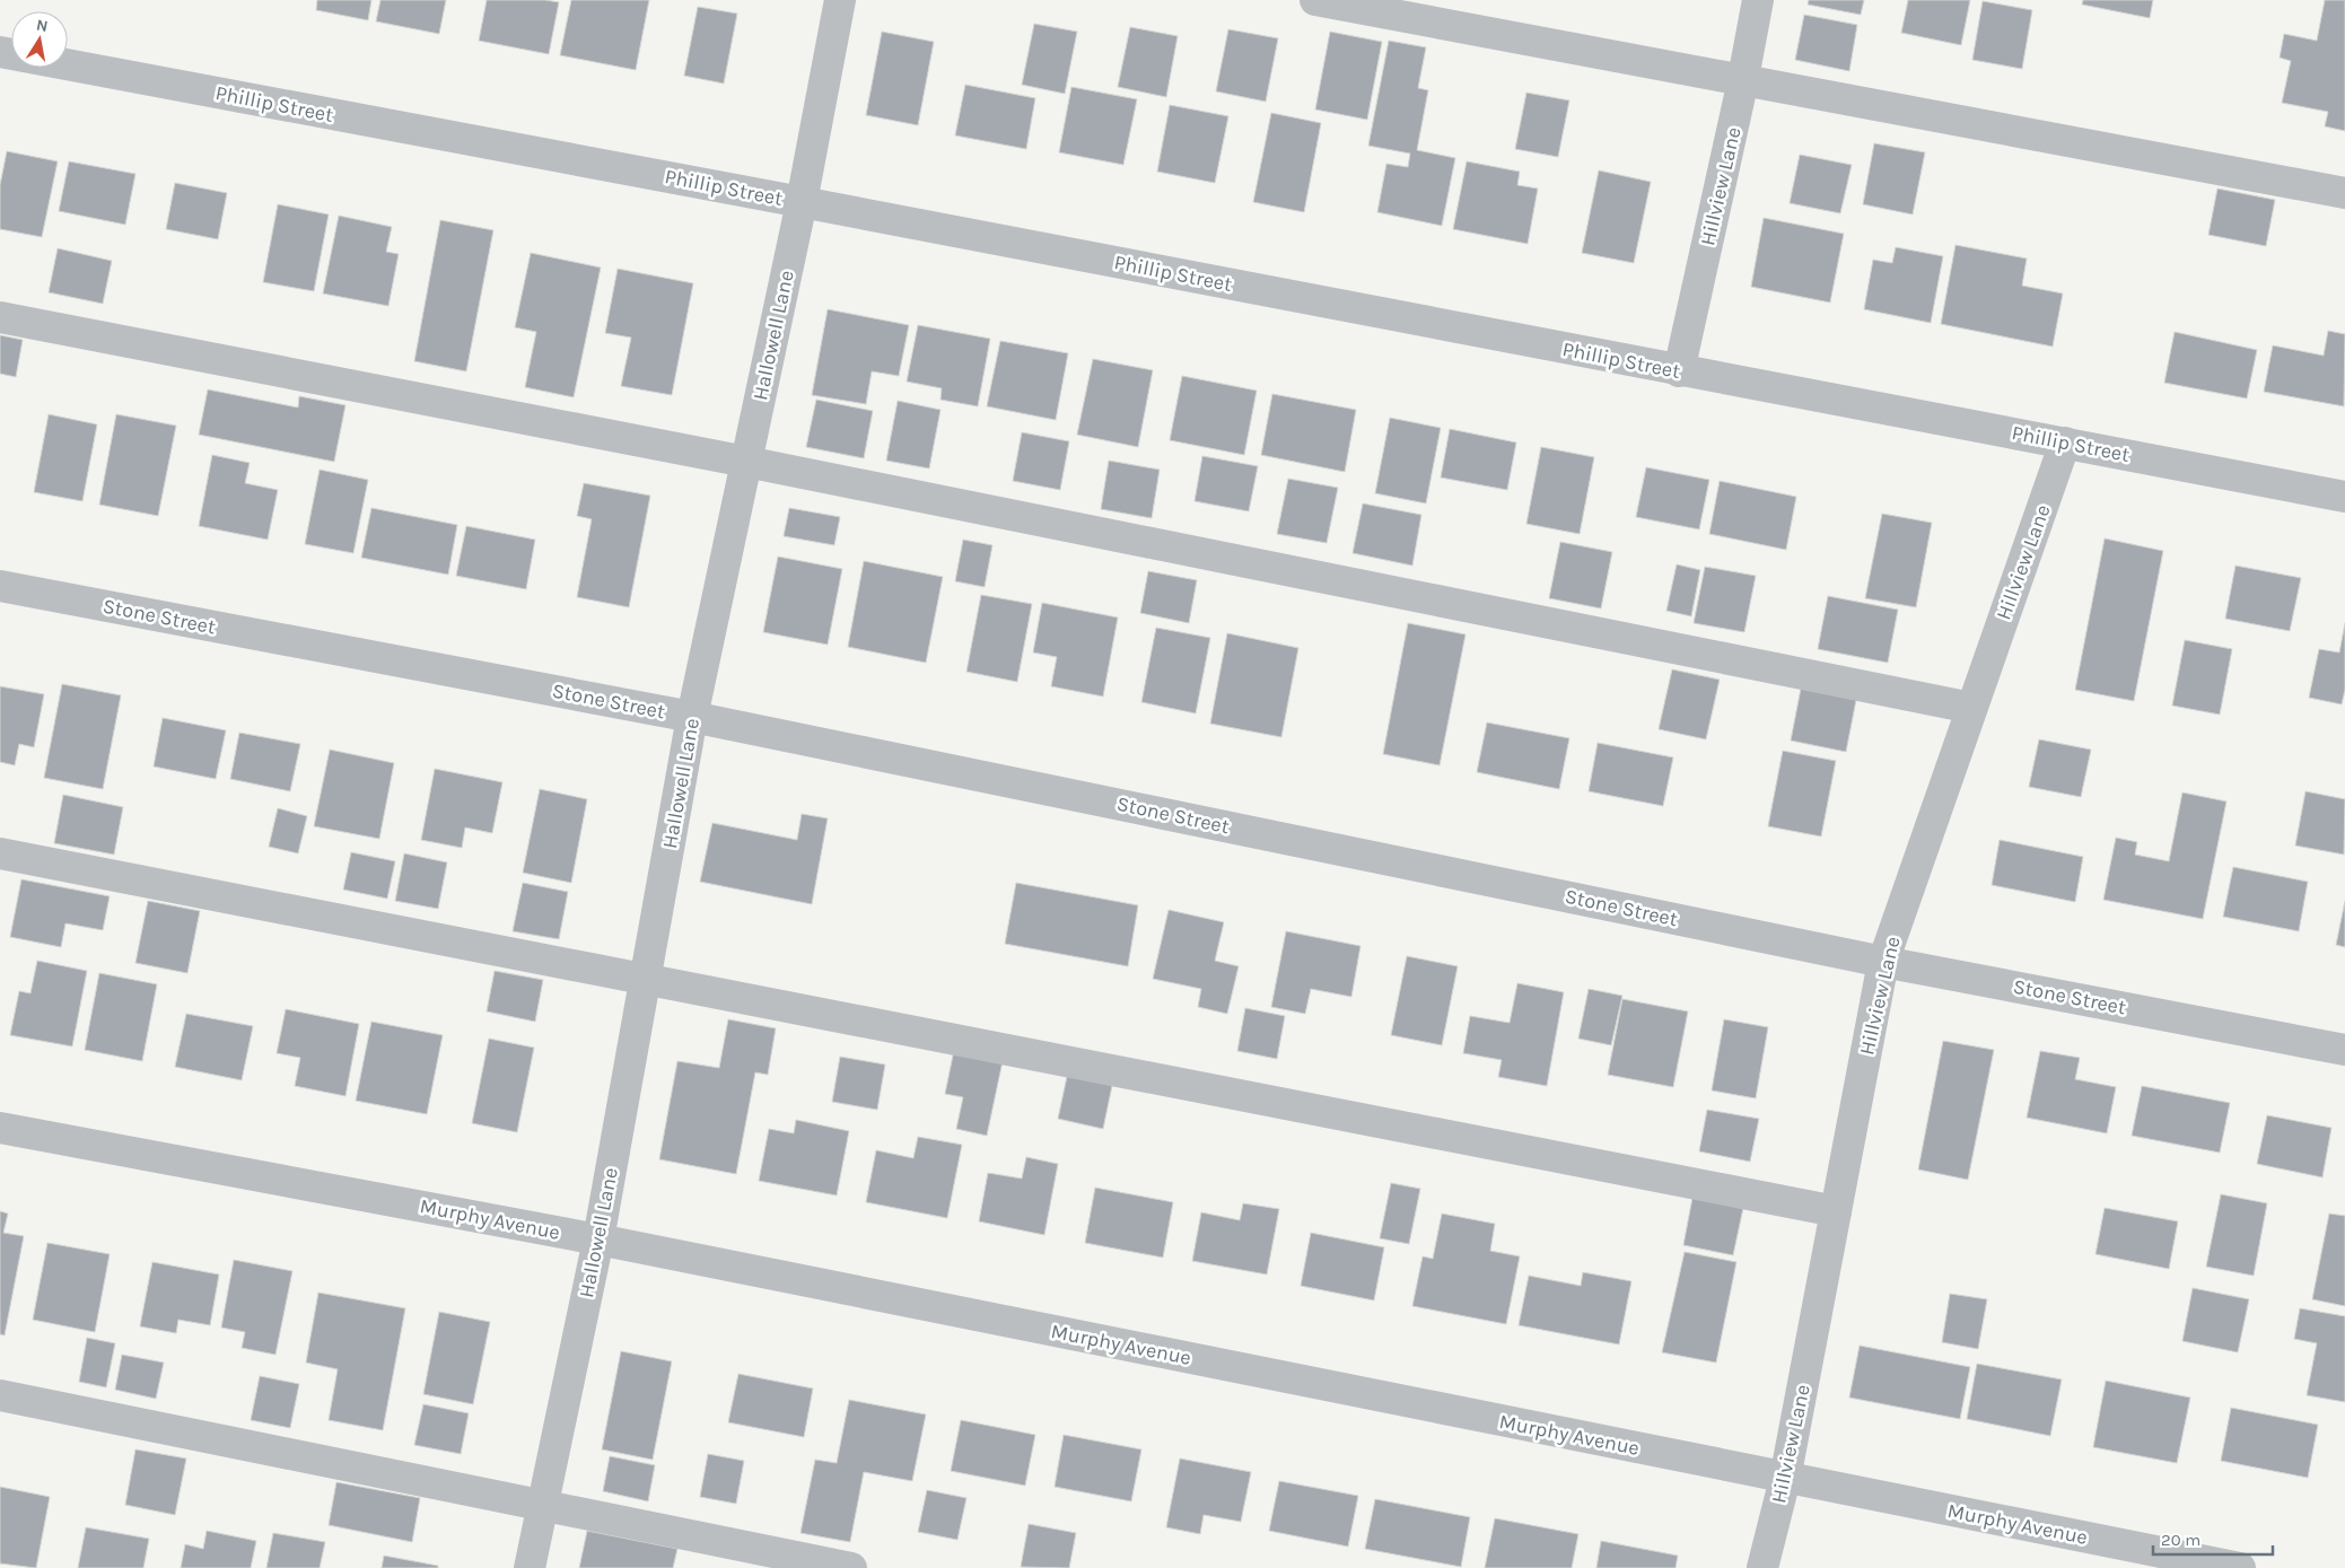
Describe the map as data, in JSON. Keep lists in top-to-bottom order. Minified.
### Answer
{"streets":{"street":["Phillip Street","Hillview Lane","Hallowell Lane","Stone Street","Murphy Avenue"]},"crossings":[["Phillip Street","Hillview Lane"],["Phillip Street","Hallowell Lane"],["Hillview Lane","Stone Street"],["Hillview Lane","Murphy Avenue"],["Hallowell Lane","Stone Street"],["Hallowell Lane","Murphy Avenue"]],"scale_bar":"20 m","north":"top"}
